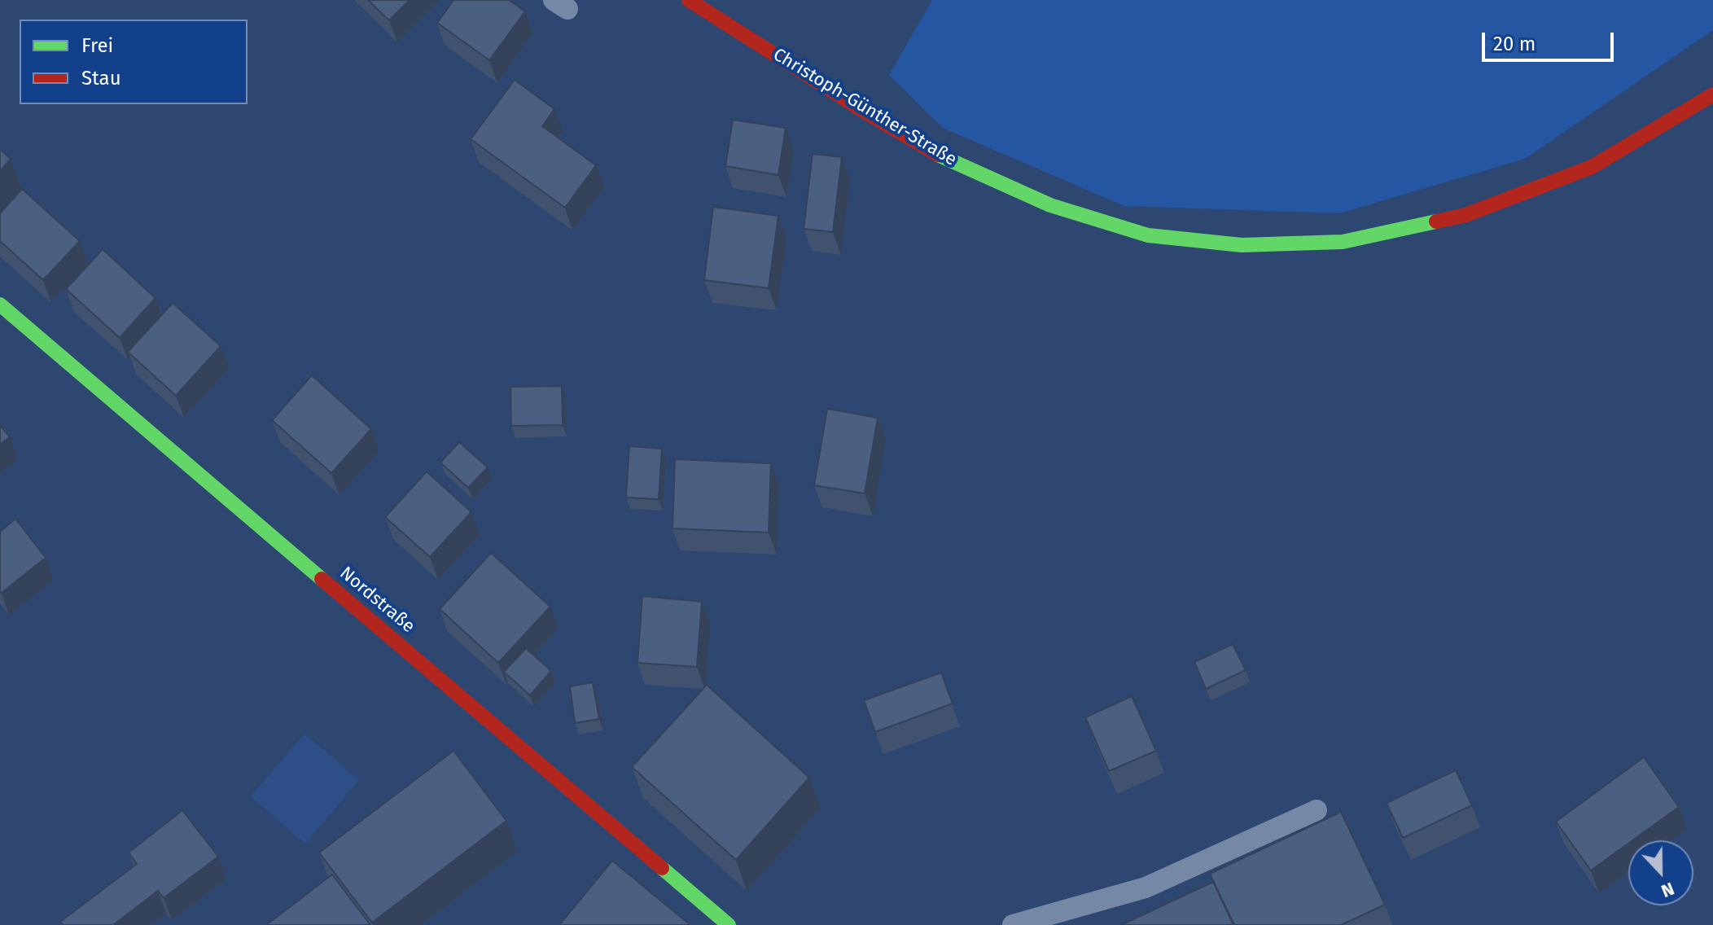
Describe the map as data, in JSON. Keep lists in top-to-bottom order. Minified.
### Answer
{"streets":{"street":["Christoph-Günther-Straße","Nordstraße"]},"legend":["Frei","Stau"],"scale_bar":"20 m","north":"bottom"}
